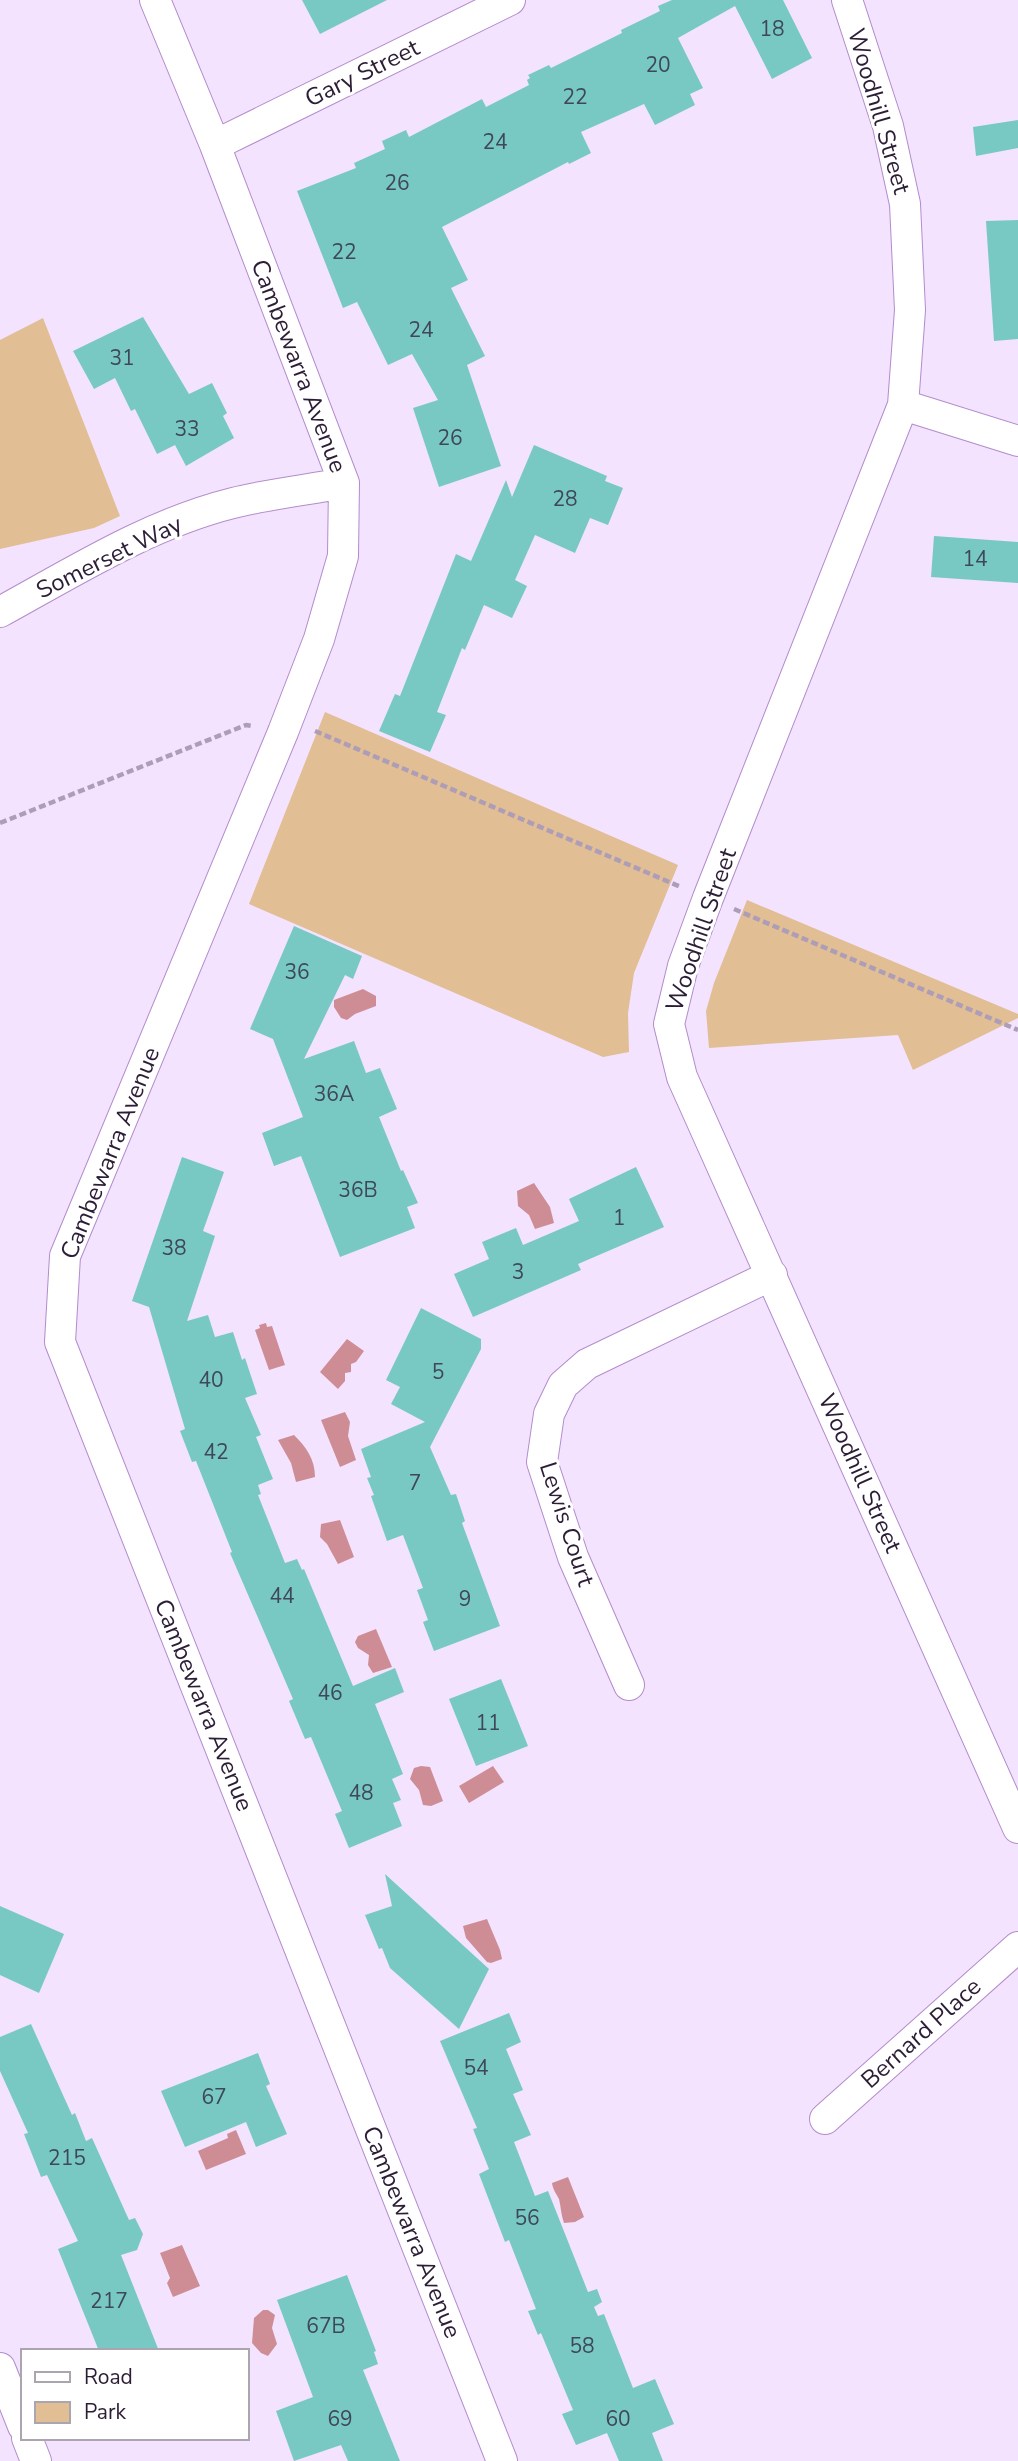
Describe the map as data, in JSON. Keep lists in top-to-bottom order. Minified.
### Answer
{"streets":{"street":["Gary Street","Woodhill Street","Cambewarra Avenue","Somerset Way","Lewis Court","Bernard Place"]},"crossings":[["Gary Street","Cambewarra Avenue"],["Woodhill Street","Lewis Court"],["Cambewarra Avenue","Somerset Way"]],"house_numbers":["18","20","22","24","26","22","24","31","33","26","28","14","36","36A","36B","1","38","3","5","40","42","7","44","9","46","11","48","54","67","215","56","217","67B","58","69","60"],"legend":["Road","Park"]}
